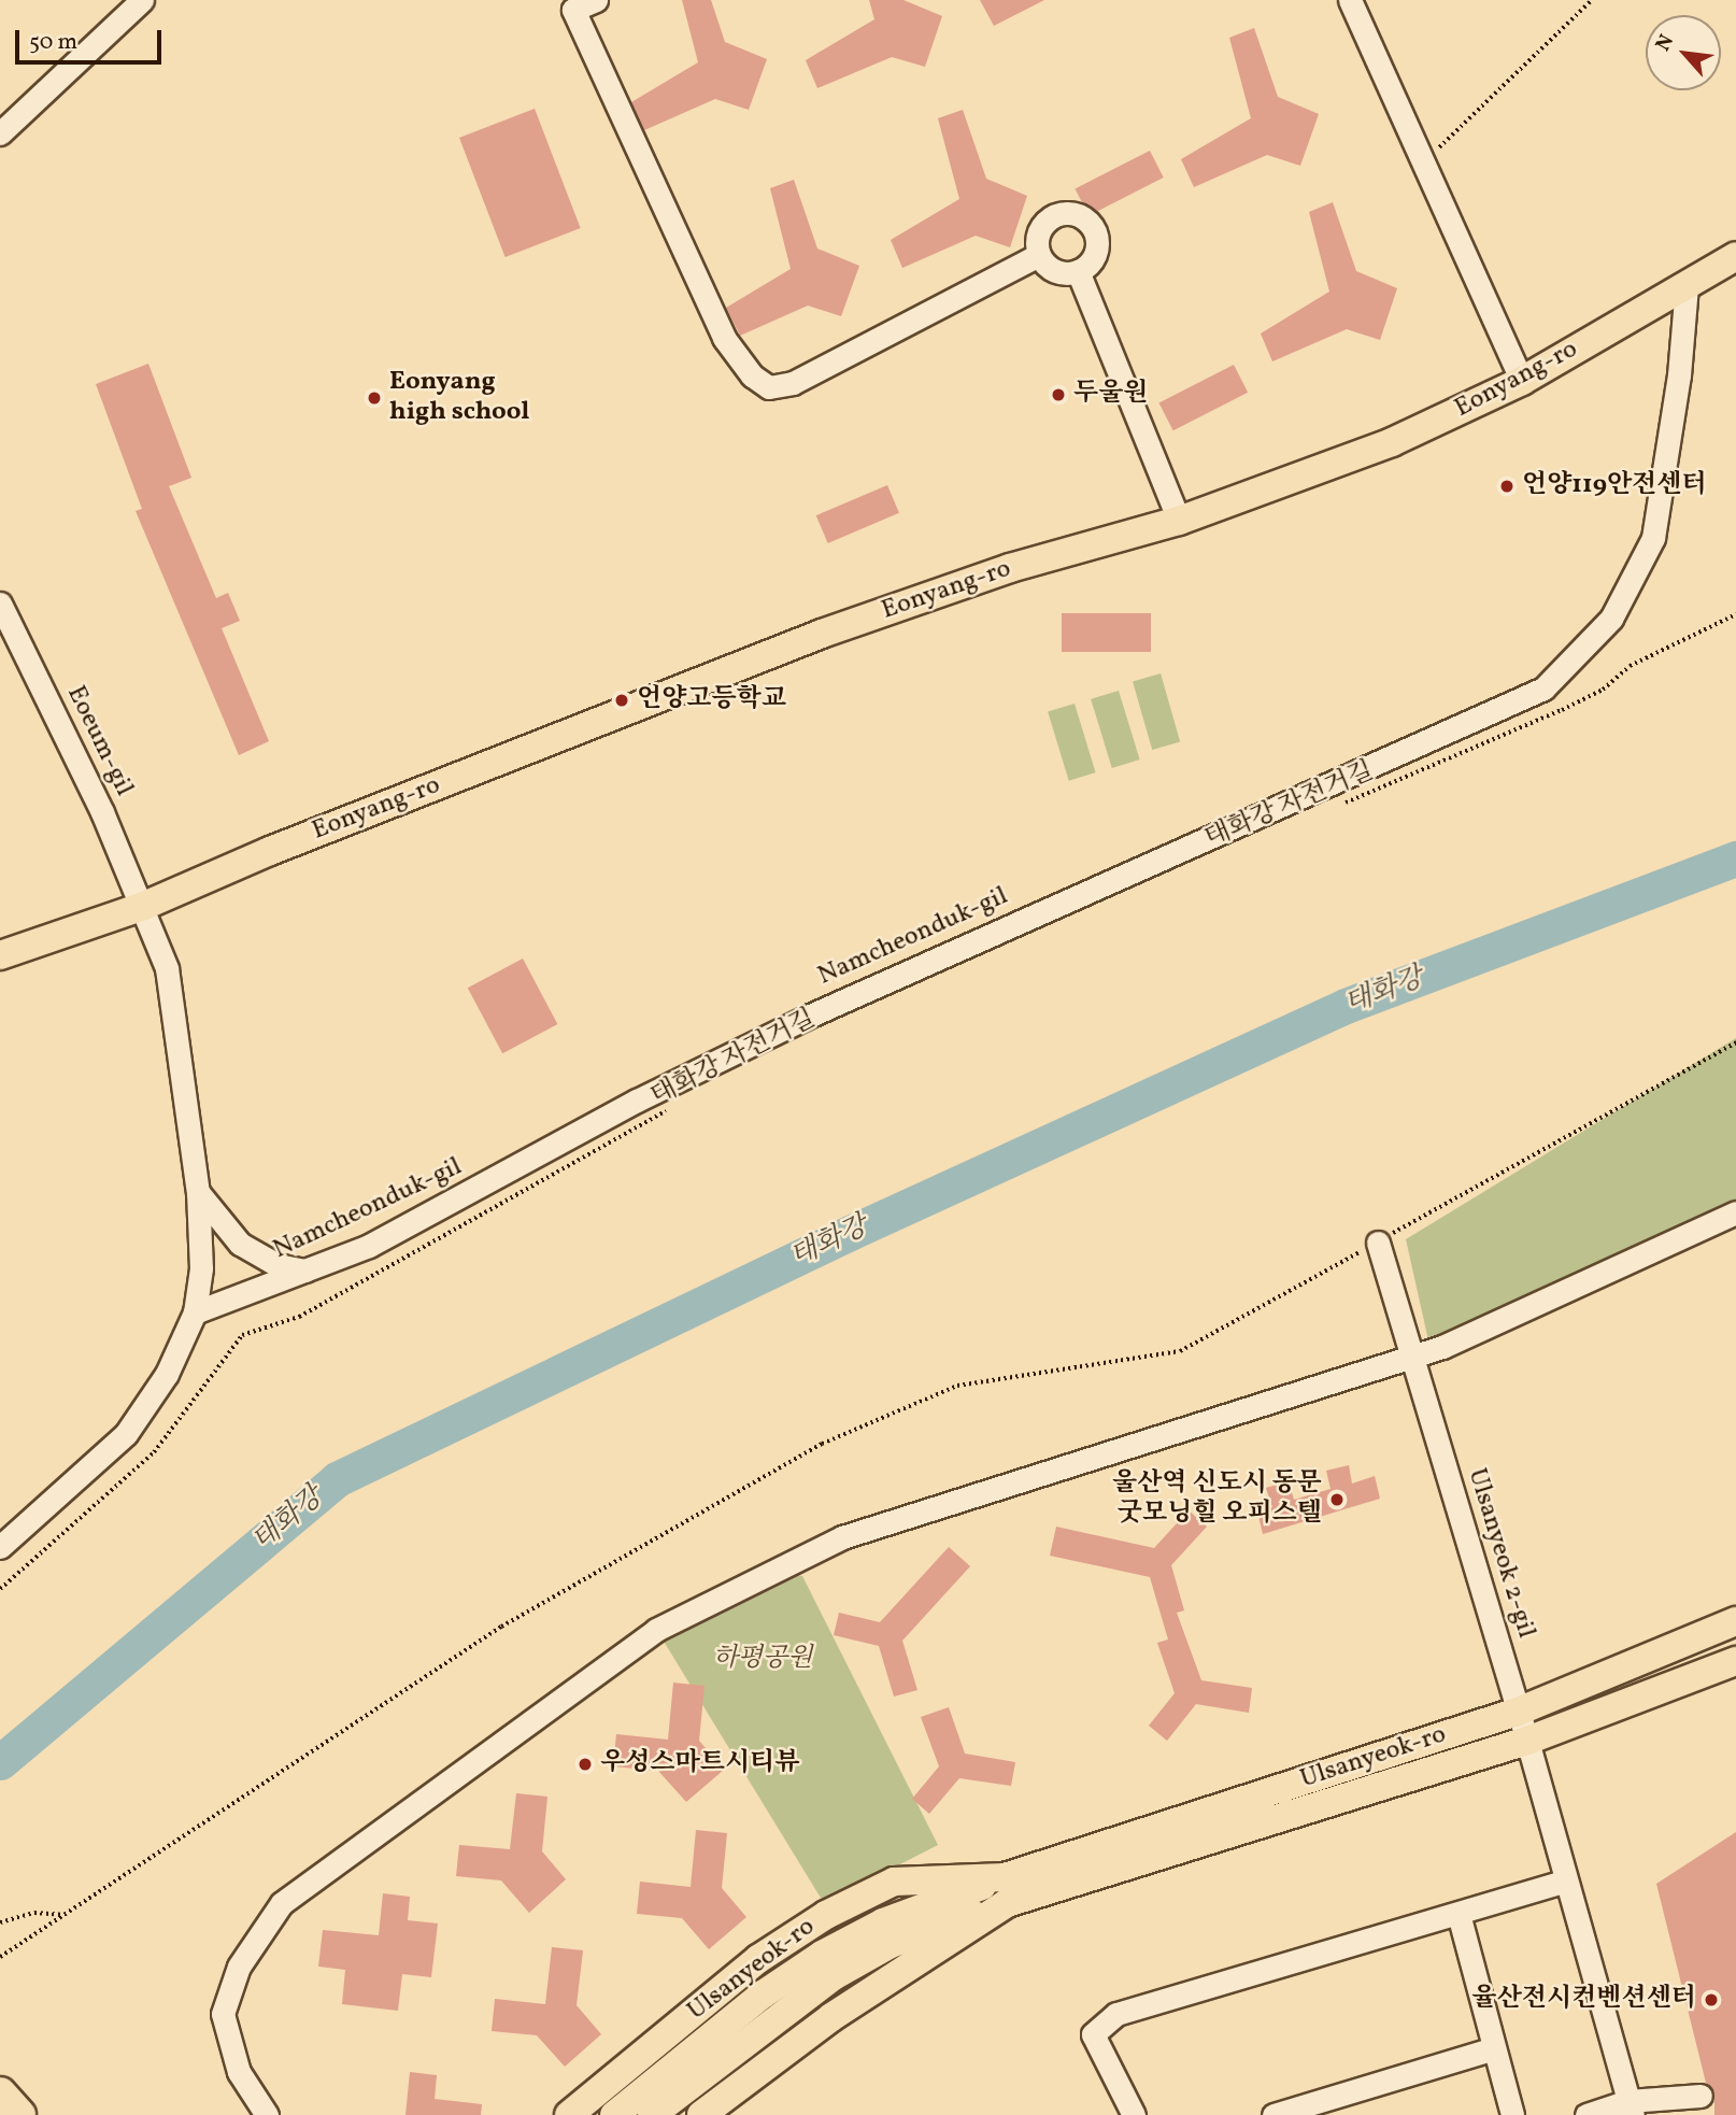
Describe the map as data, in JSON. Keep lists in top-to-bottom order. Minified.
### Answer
{"streets":{"main road":["Eonyang-ro","Ulsanyeok-ro"],"street":["Eoeum-gil","Namcheonduk-gil","Ulsanyeok 2-gil"],"path":["태화강 자전거길"]},"crossings":[["Eonyang-ro","Eoeum-gil"],["Eonyang-ro","Namcheonduk-gil"],["Ulsanyeok 2-gil","Ulsanyeok-ro"]],"water":["태화강"],"parks":["하평공원"],"places":["두울원","Eonyang high school","언양119안전센터","언양고등학교","울산역 신도시 동문 굿모닝힐 오피스텔","우성스마트시티뷰","율산전시컨벤션센터"],"scale_bar":"50 m","north":"top left"}
